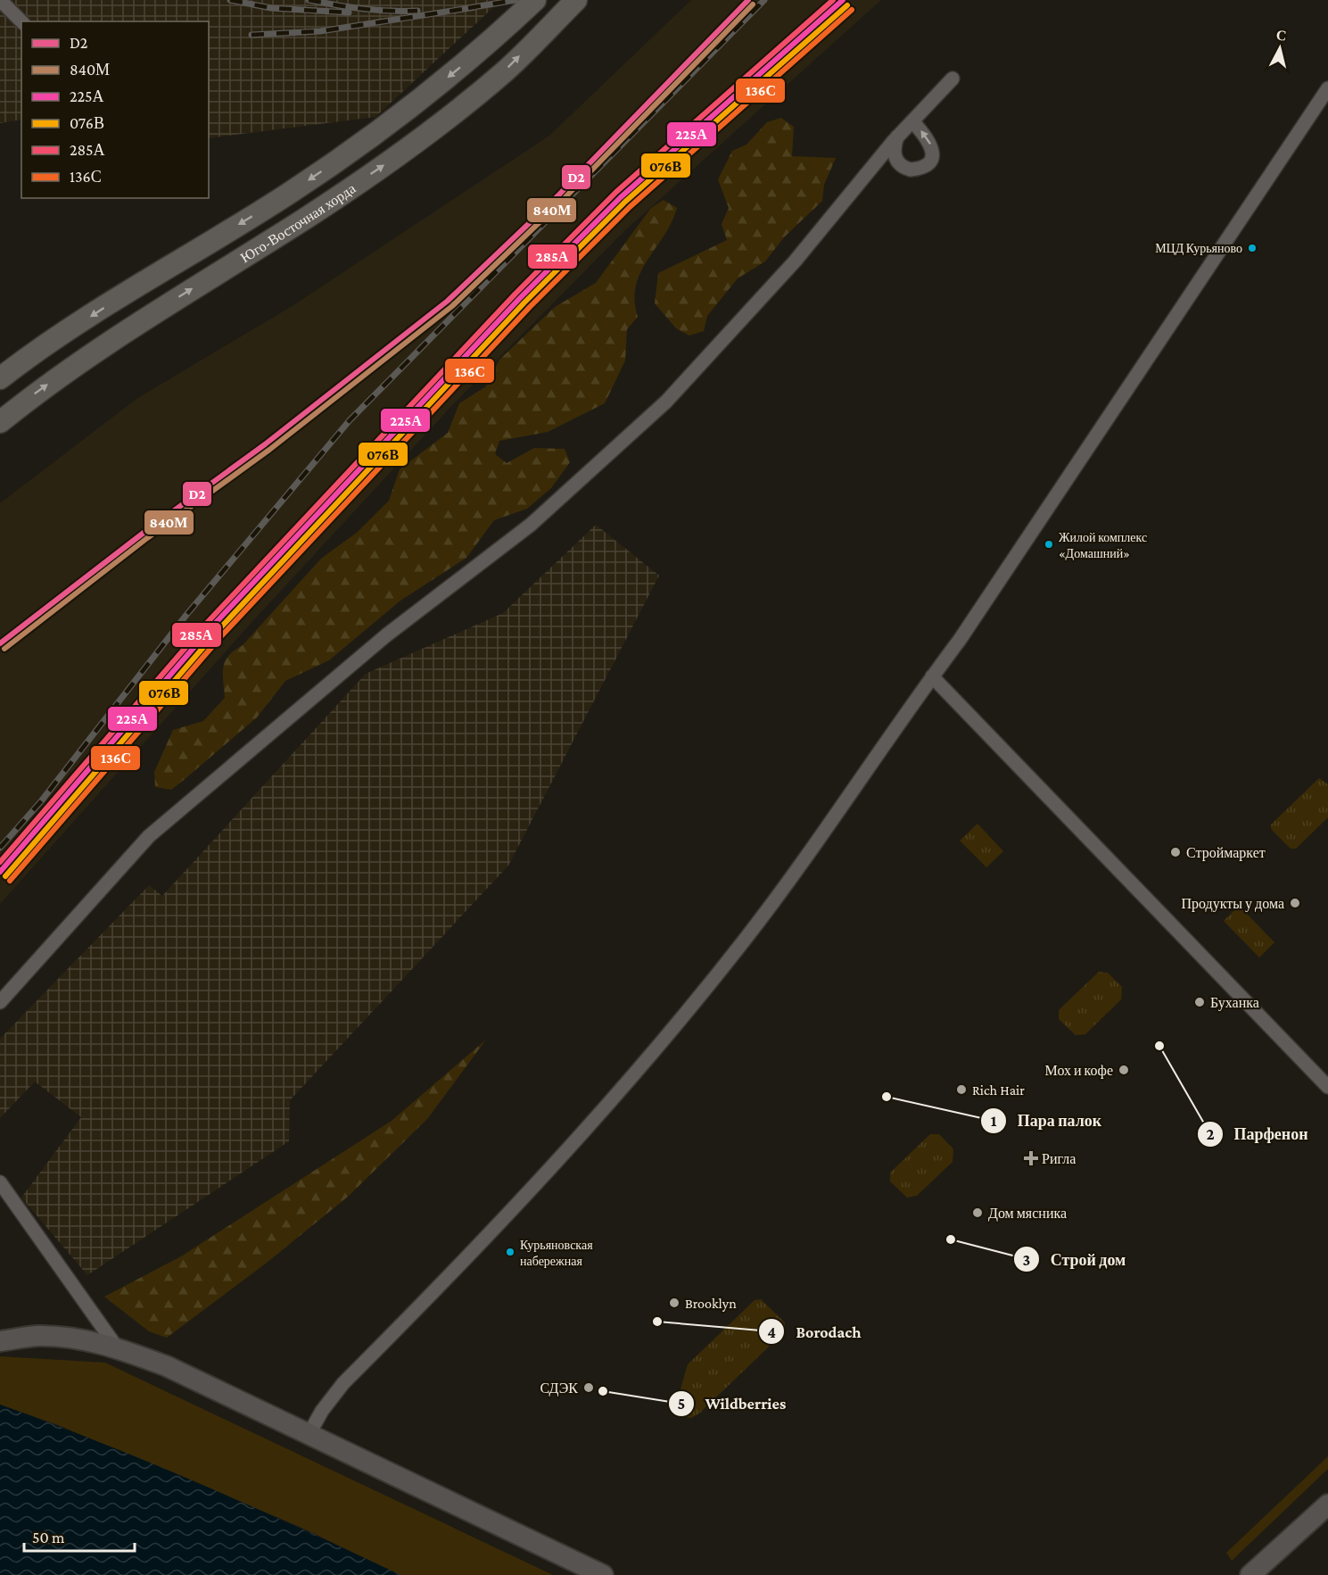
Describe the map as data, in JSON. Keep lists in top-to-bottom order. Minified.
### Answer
{"streets":{"main road":["Юго-Восточная хорда"]},"places":{"other":["МЦД Курьяново","Жилой комплекс «Домашний»","Строймаркет","Продукты у дома","Буханка","Парфенон","Мох и кофе","Rich Hair","Пара палок","Дом мясника","Строй дом","Курьяновская набережная","Brooklyn","Borodach","СДЭК","Wildberries"],"health":["Ригла"]},"lines":["transit line D2","transit line 225А","transit line 285А","transit line 840М","transit line 076В","transit line 136С"],"legend":["D2","840М","225А","076В","285А","136С"],"scale_bar":"50 m","north":"top"}
